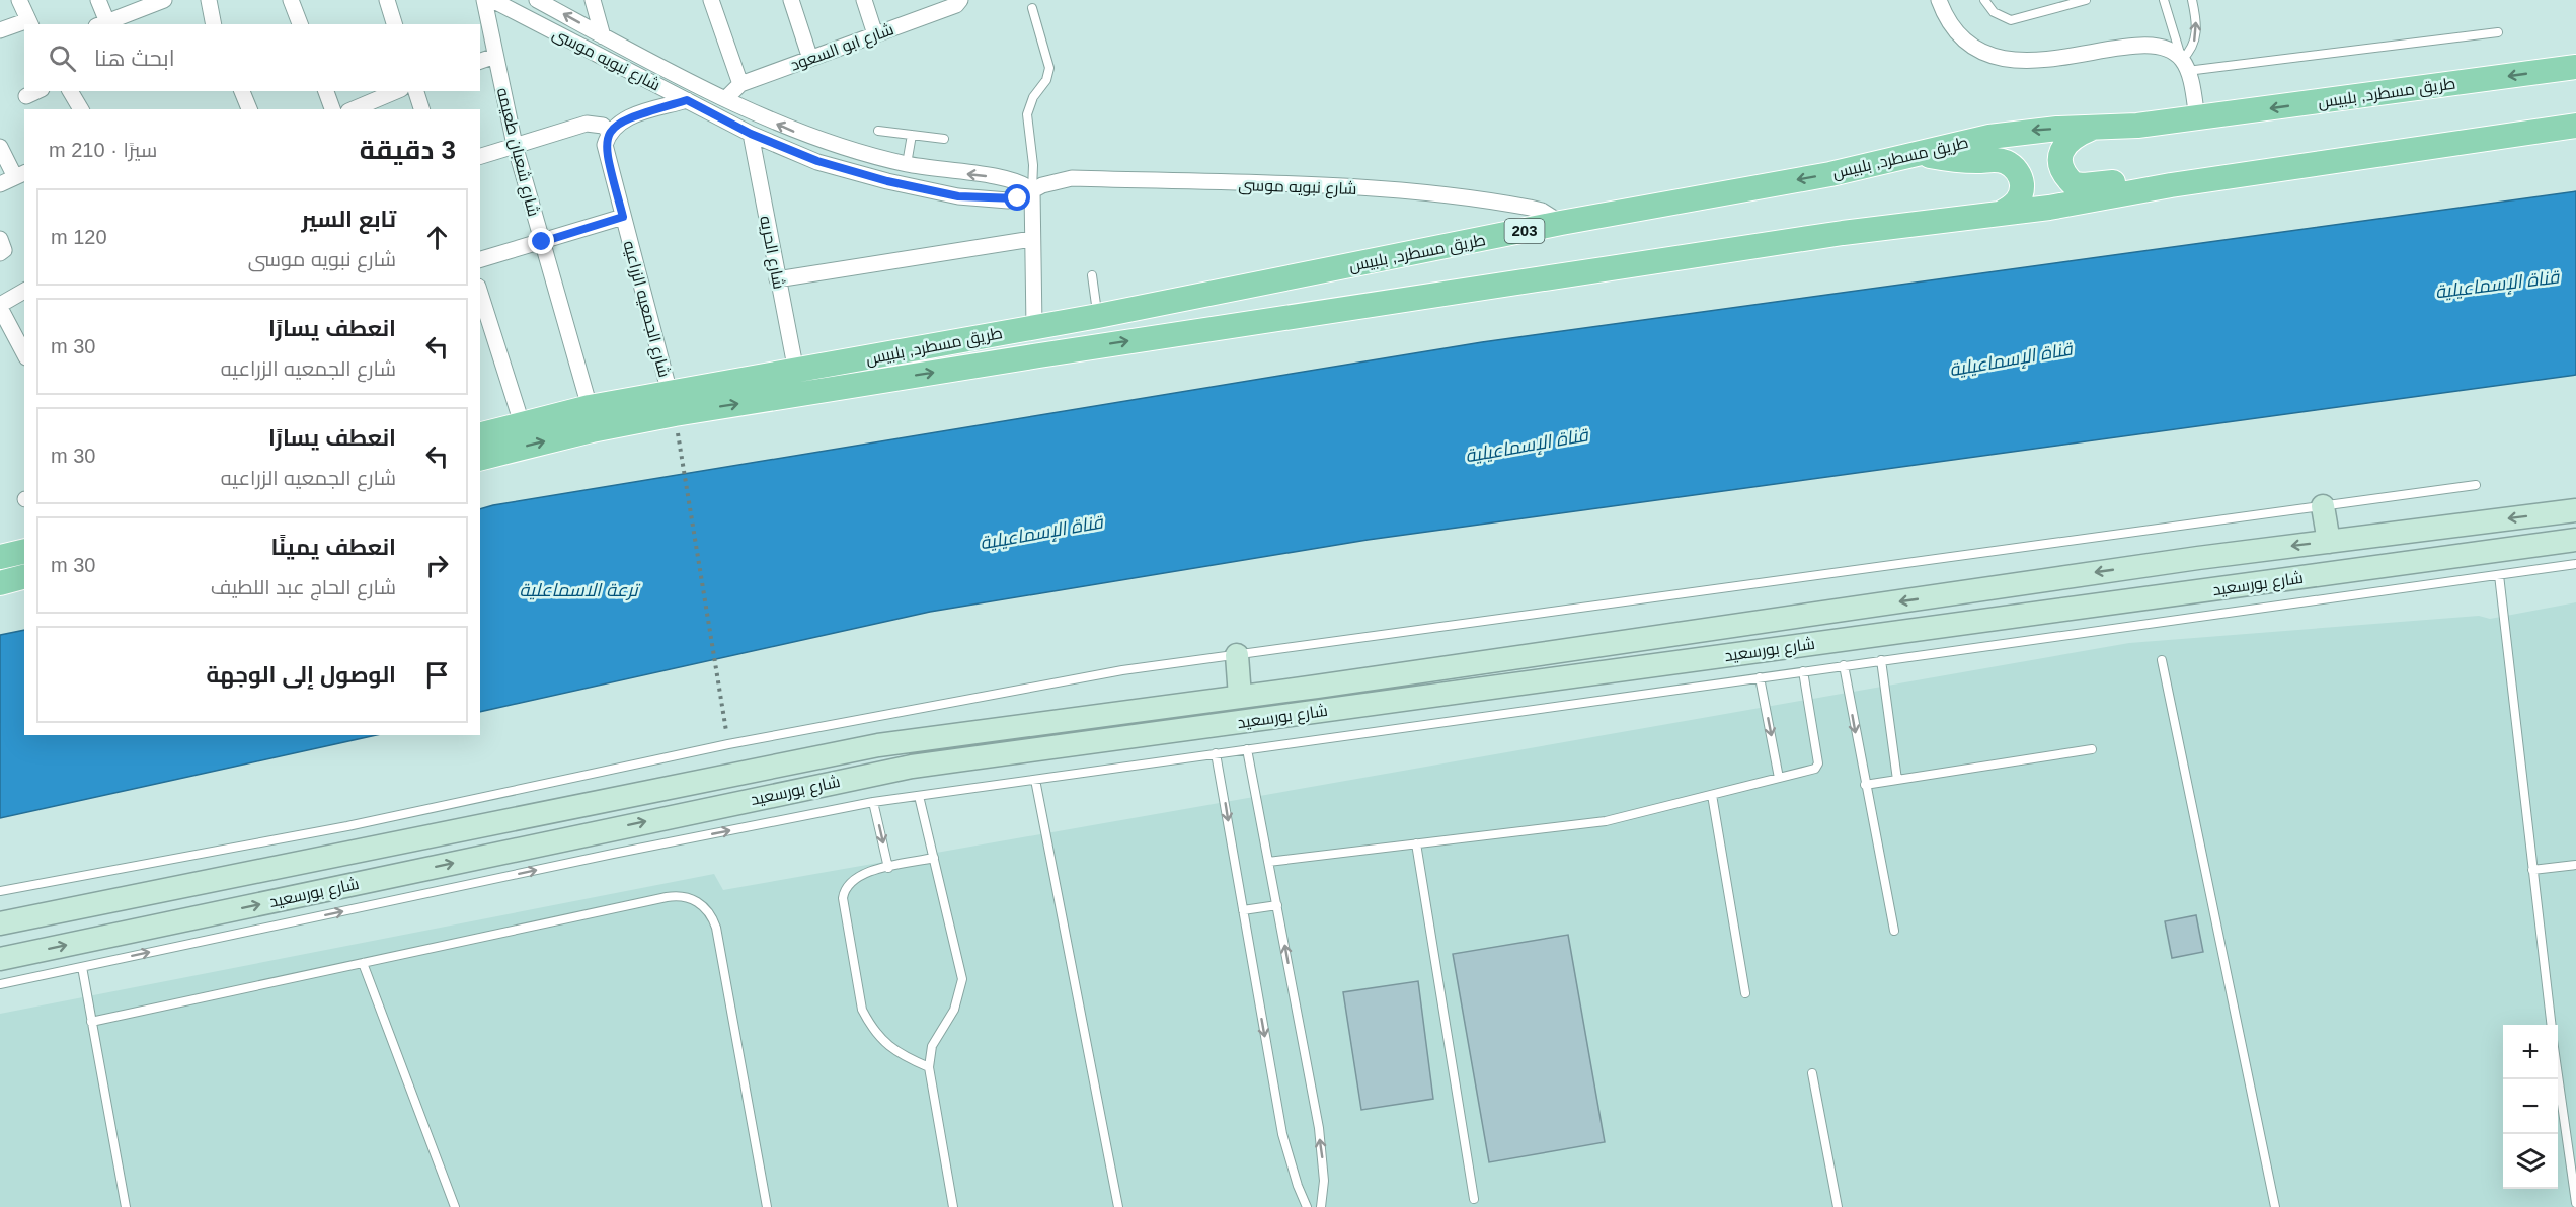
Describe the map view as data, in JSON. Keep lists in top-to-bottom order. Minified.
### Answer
{"streets":{"main road":["طريق مسطرد, بلبيس","203","شارع بورسعيد"],"street":["شارع ابو السعود","شارع نبويه موسى","شارع شعبان طعيمه","شارع الحريه","شارع الجمعيه الزراعيه"]},"crossings":[["شارع ابو السعود","شارع نبويه موسى"],["شارع نبويه موسى","طريق مسطرد, بلبيس"],["شارع نبويه موسى","شارع الحريه"],["طريق مسطرد, بلبيس","شارع شعبان طعيمه"],["طريق مسطرد, بلبيس","شارع الحريه"],["طريق مسطرد, بلبيس","شارع الجمعيه الزراعيه"]],"water":["قناة الإسماعيلية","ترعة الاسماعلية"],"page":{"search":"ابحث هنا","heading":["3 دقيقة","سيرًا · 210 m"],"list":[["تابع السير","شارع نبويه موسى","120 m"],["انعطف يسارًا","شارع الجمعيه الزراعيه","30 m"],["انعطف يسارًا","شارع الجمعيه الزراعيه","30 m"],["انعطف يمينًا","شارع الحاج عبد اللطيف","30 m"],"الوصول إلى الوجهة"],"map_buttons":["+","−"]}}
